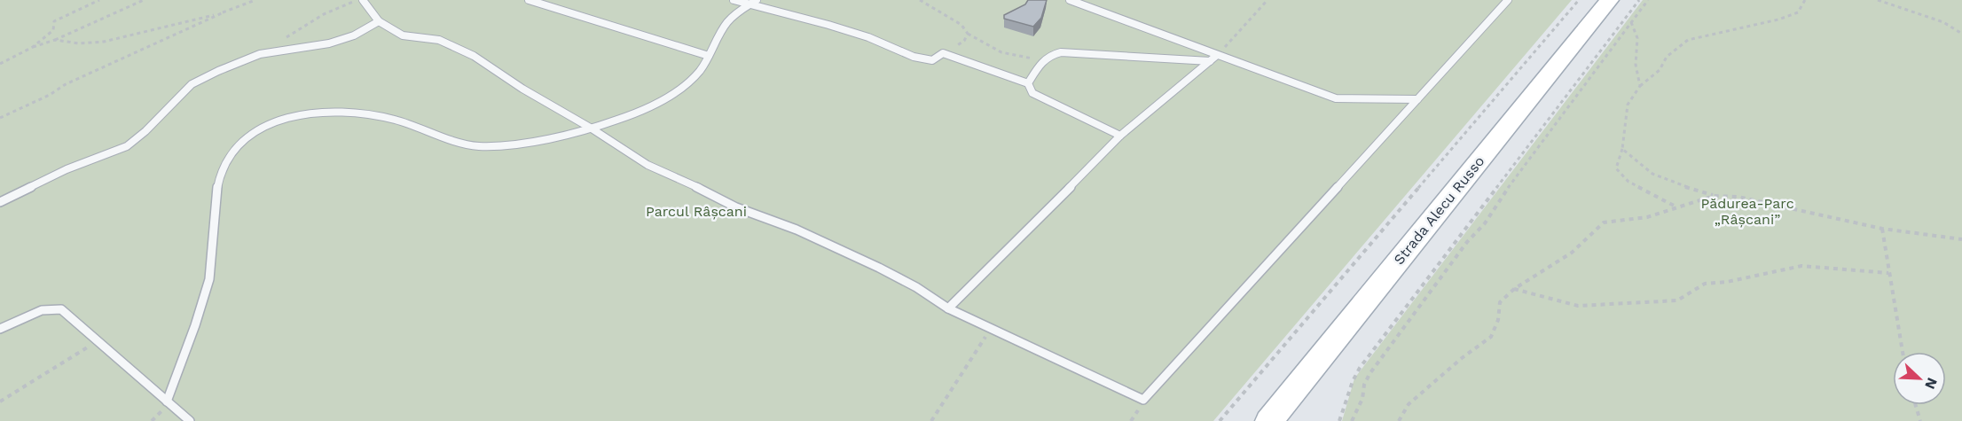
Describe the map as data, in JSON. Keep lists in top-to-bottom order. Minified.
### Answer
{"streets":{"main road":["Strada Alecu Russo"]},"parks":["Pădurea-Parc „Râșcani”","Parcul Râșcani"],"north":"bottom right"}
